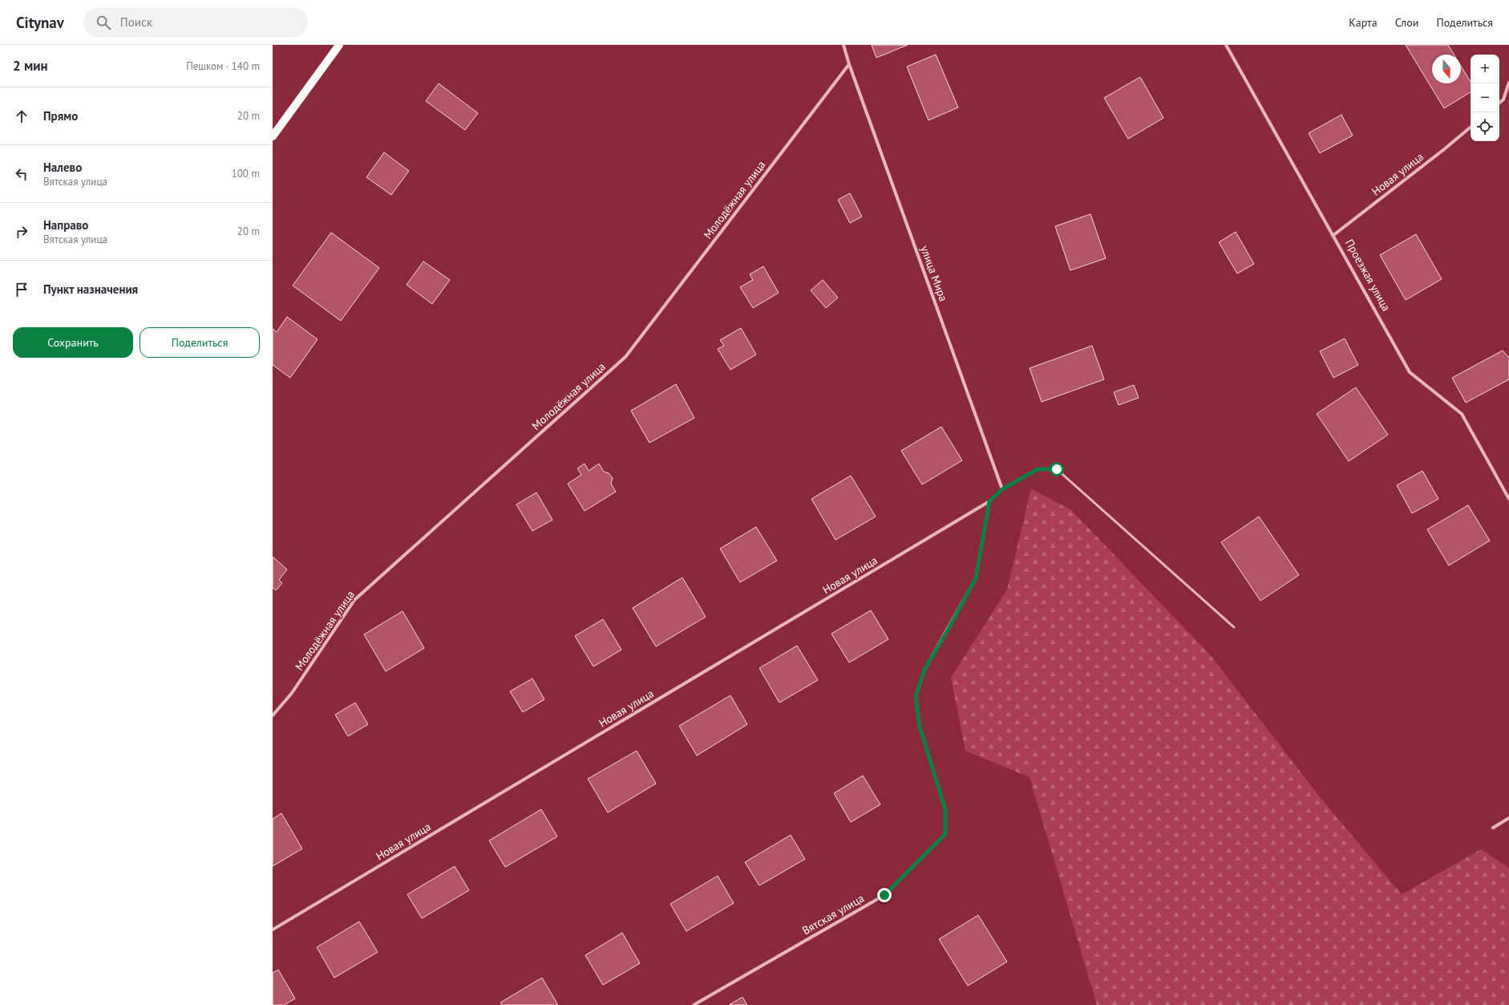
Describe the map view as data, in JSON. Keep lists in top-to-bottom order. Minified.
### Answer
{"streets":{"street":["Новая улица","Молодёжная улица","улица Мира","Проезжая улица","Вятская улица"]},"crossings":[["Новая улица","Проезжая улица"],["Новая улица","Вятская улица"],["Молодёжная улица","улица Мира"]],"north":"bottom","page":{"header":"Citynav","search":"Поиск","nav":["Карта","Слои","Поделиться"],"heading":["2 мин","Пешком · 140 m"],"map_buttons":["+","−"],"list":[["Прямо","20 m"],["Налево","Вятская улица","100 m"],["Направо","Вятская улица","20 m"],"Пункт назначения"],"buttons":["Сохранить","Поделиться"]}}
